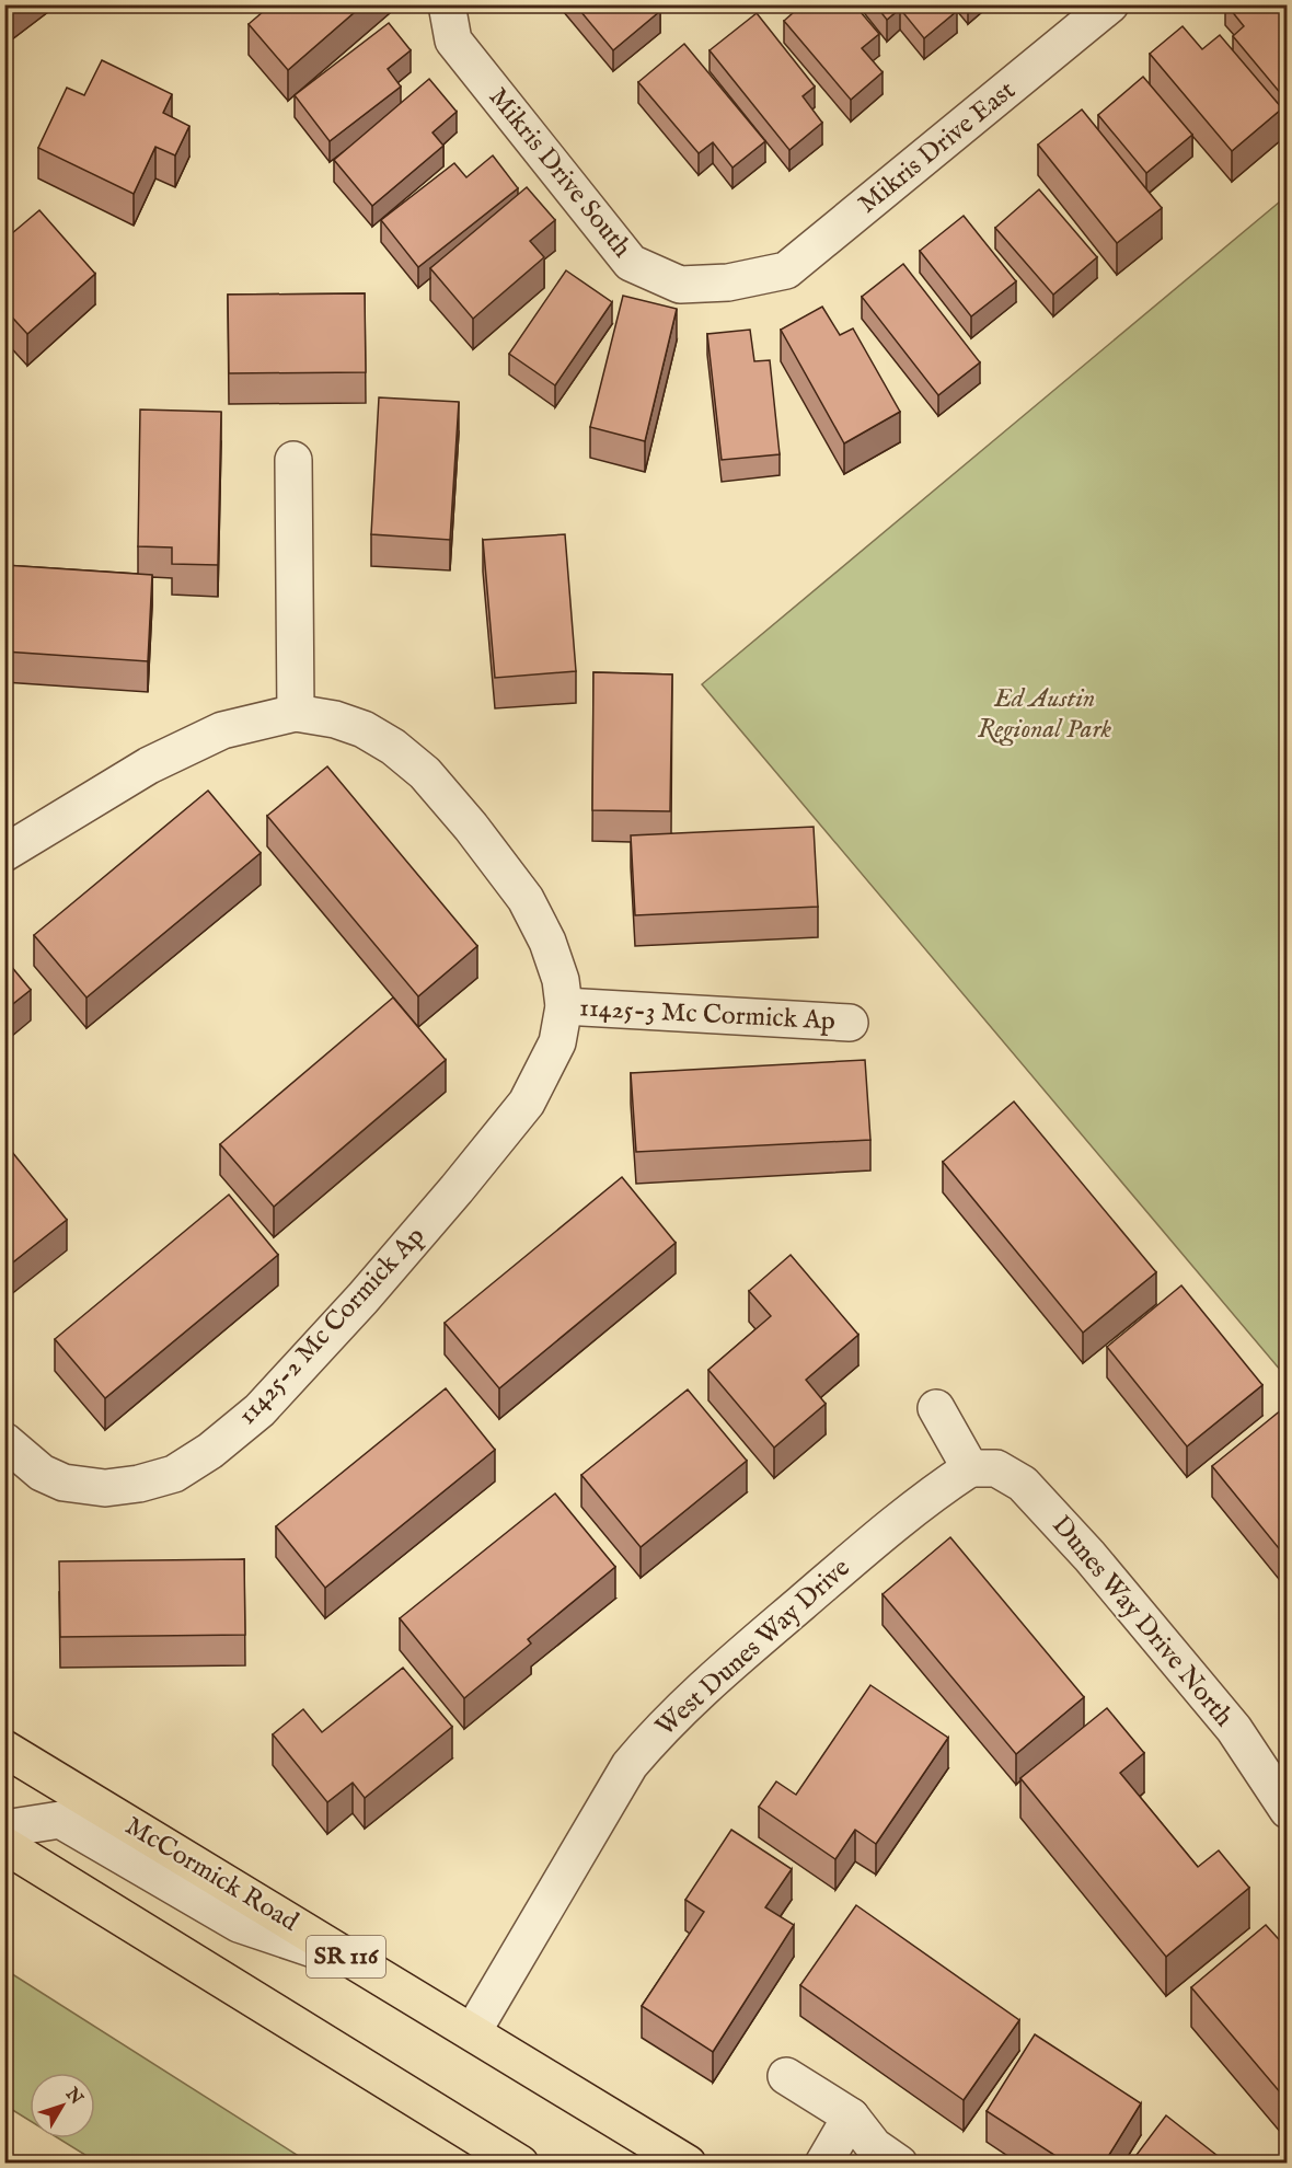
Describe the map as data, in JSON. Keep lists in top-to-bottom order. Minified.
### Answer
{"streets":{"main road":["McCormick Road","SR 116"],"street":["Mikris Drive East","Mikris Drive South","11425-3 Mc Cormick Ap","11425-2 Mc Cormick Ap","Dunes Way Drive North","West Dunes Way Drive"]},"crossings":[["Mikris Drive East","Mikris Drive South"],["11425-3 Mc Cormick Ap","11425-2 Mc Cormick Ap"],["Dunes Way Drive North","West Dunes Way Drive"],["West Dunes Way Drive","McCormick Road"]],"parks":["Ed Austin Regional Park"],"north":"top right"}
